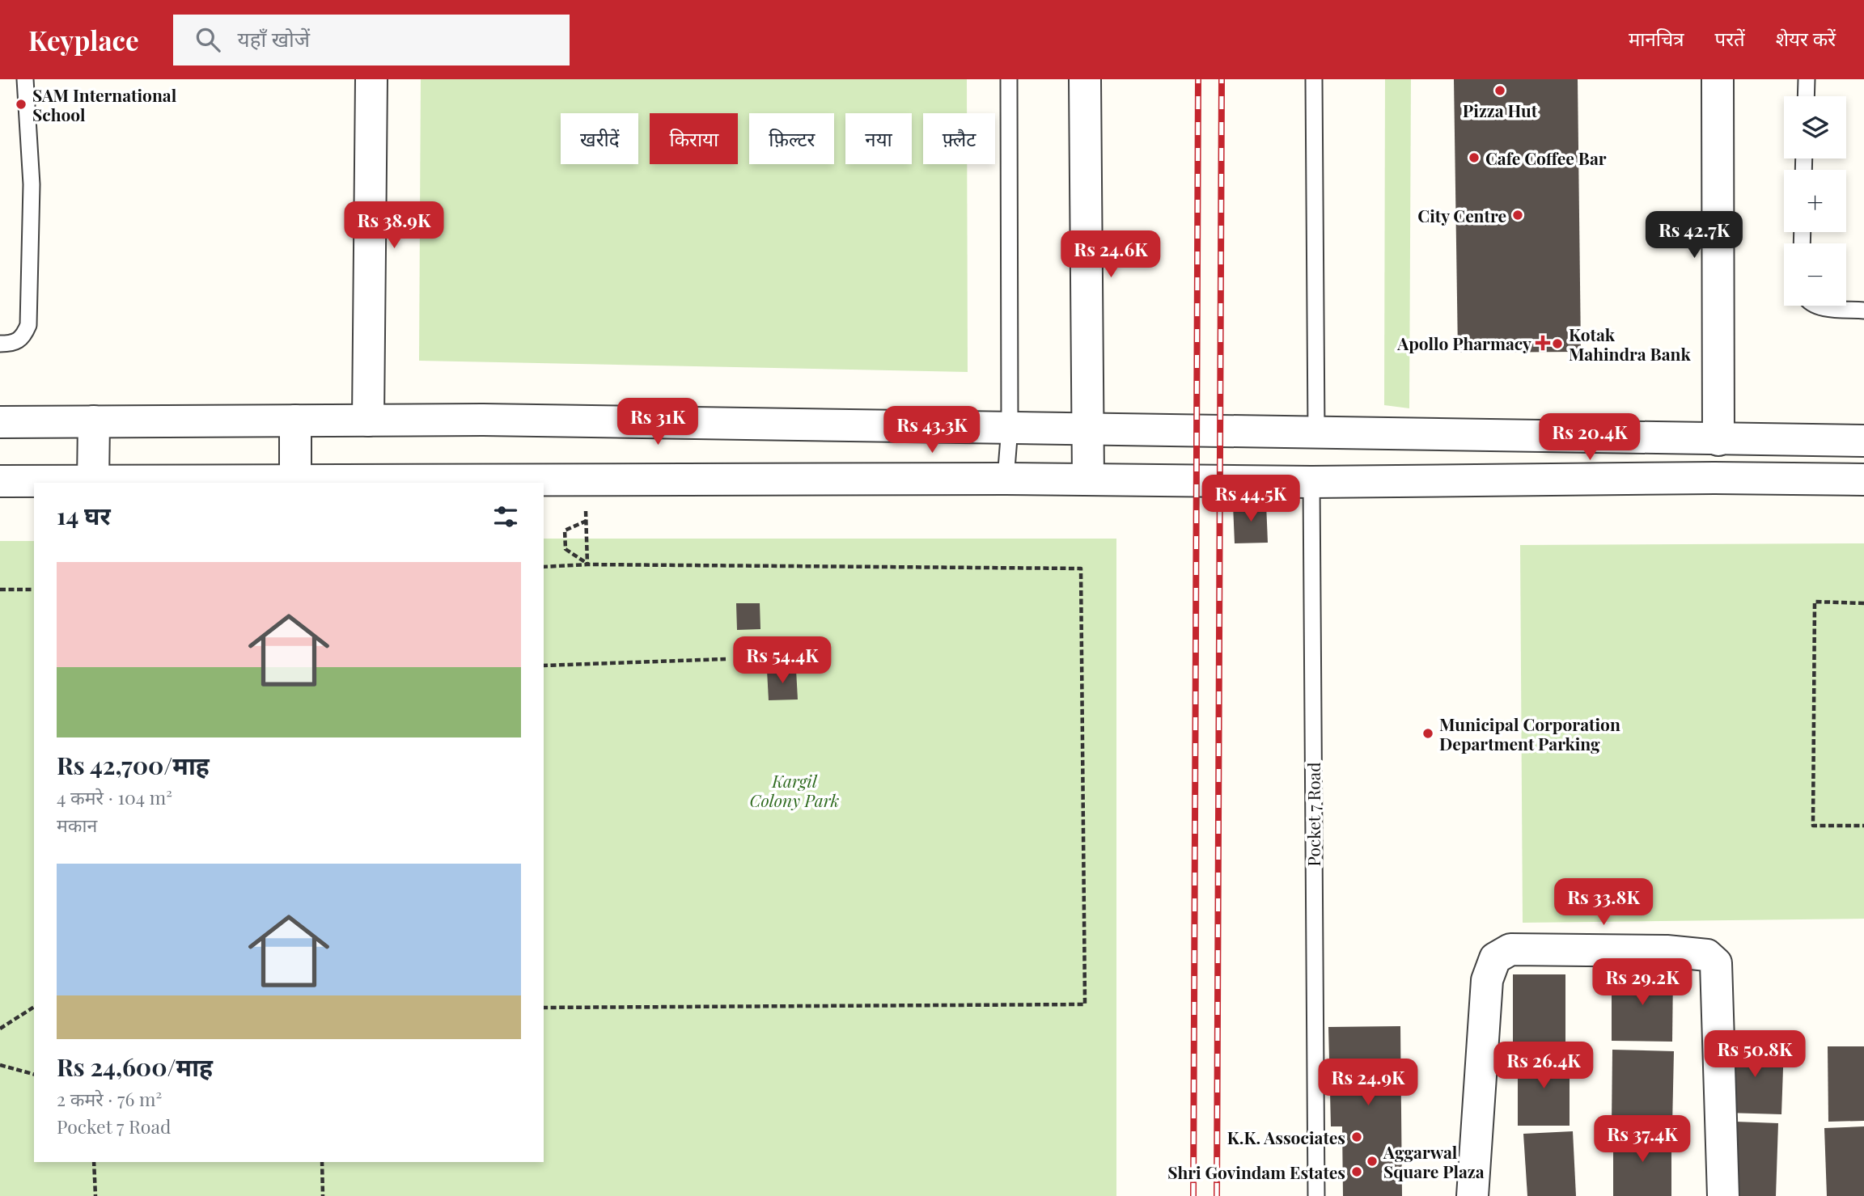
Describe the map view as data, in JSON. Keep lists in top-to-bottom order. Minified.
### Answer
{"streets":{"street":["Pocket 7 Road"]},"parks":["Kargil Colony Park"],"places":{"other":["Pizza Hut","SAM International School","Cafe Coffee Bar","City Centre","Kotak Mahindra Bank","Municipal Corporation Department Parking","K.K. Associates","Aggarwal Square Plaza","Shri Govindam Estates"],"health":["Apollo Pharmacy"]},"page":{"header":"Keyplace","search":"यहाँ खोजें","nav":["मानचित्र","परतें","शेयर करें"],"map_buttons":["+","−"],"chip":["खरीदें","किराया","फ़िल्टर","नया","फ़्लैट"],"price":["Rs 38.9K","Rs 42.7K","Rs 24.6K","Rs 31K","Rs 43.3K","Rs 20.4K","Rs 44.5K","Rs 54.4K","Rs 33.8K","Rs 29.2K","Rs 50.8K","Rs 26.4K","Rs 24.9K","Rs 37.4K"],"heading":"14 घर","list":[{"name":"Rs 42,700/माह","note":"4 कमरे · 104 m² · मकान"},{"name":"Rs 24,600/माह","note":"2 कमरे · 76 m² · Pocket 7 Road"}]}}
